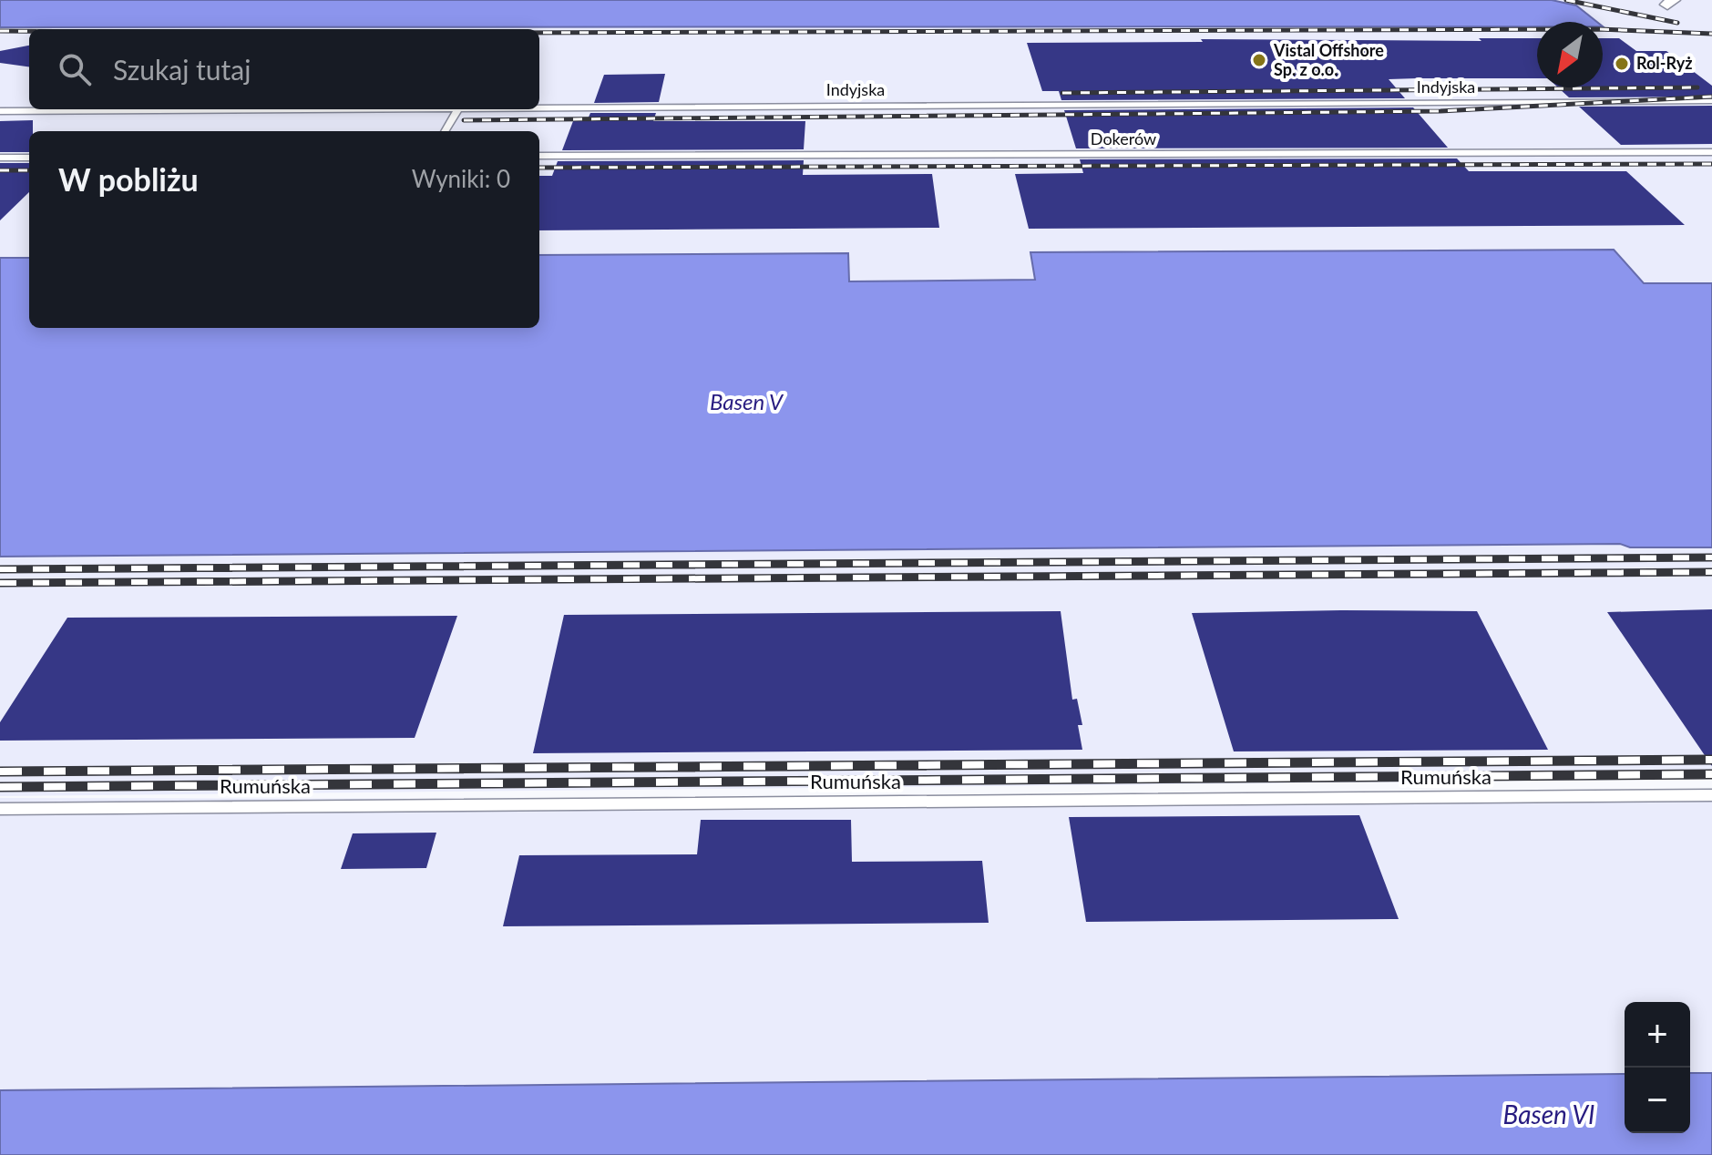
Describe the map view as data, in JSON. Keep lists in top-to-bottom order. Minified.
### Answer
{"streets":{"lane":["Indyjska","Dokerów","Rumuńska"]},"water":["Basen V","Basen VI"],"places":["Vistal Offshore Sp. z o.o.","Rol-Ryż"],"north":"bottom left","page":{"search":"Szukaj tutaj","heading":["W pobliżu","Wyniki: 0"],"map_buttons":["+","−"]}}
